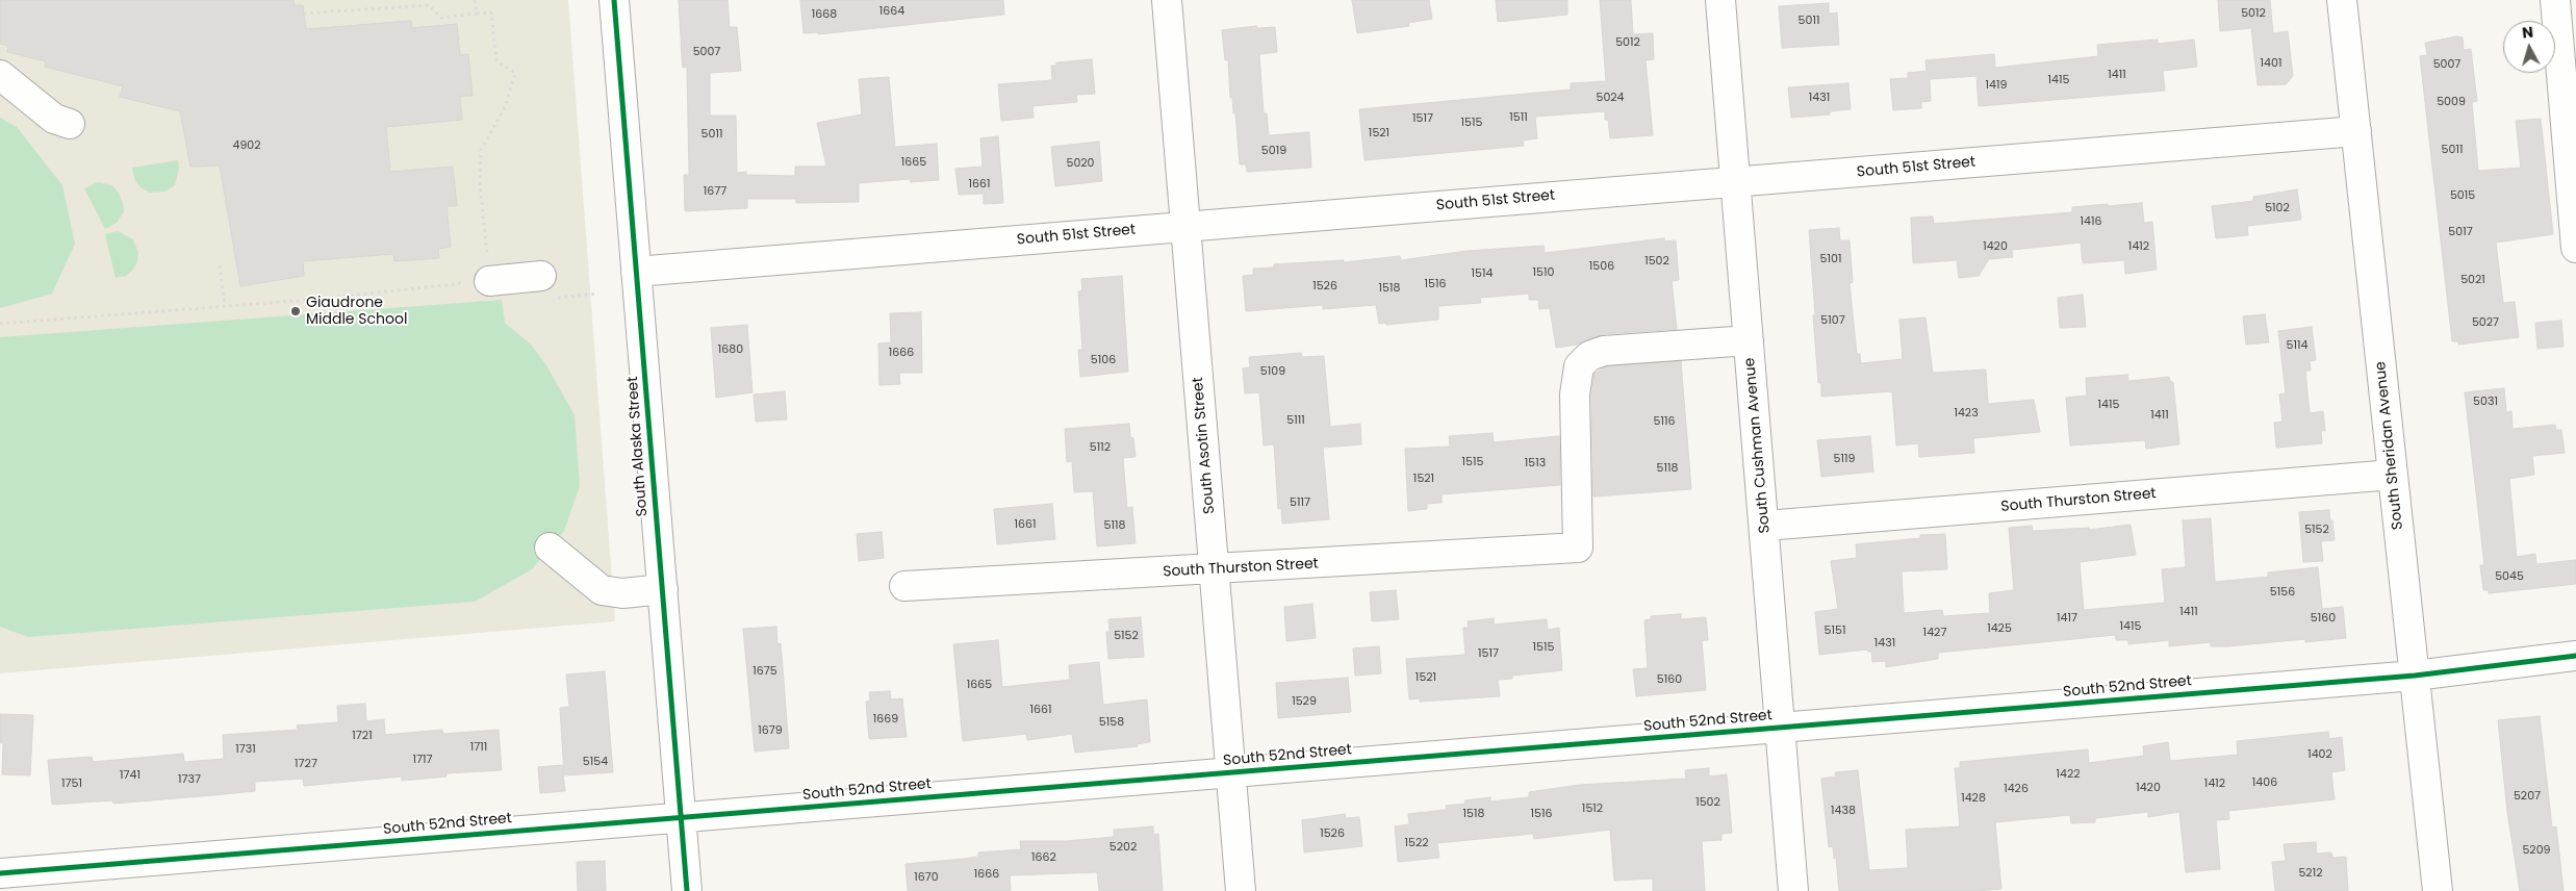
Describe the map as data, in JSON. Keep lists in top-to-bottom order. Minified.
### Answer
{"streets":{"street":["South 51st Street","South Asotin Street","South Cushman Avenue","South Sheridan Avenue","South Alaska Street","South Thurston Street","South 52nd Street"]},"crossings":[["South 51st Street","South Asotin Street"],["South 51st Street","South Cushman Avenue"],["South 51st Street","South Sheridan Avenue"],["South 51st Street","South Alaska Street"],["South Asotin Street","South Thurston Street"],["South Asotin Street","South 52nd Street"],["South Cushman Avenue","South Thurston Street"],["South Cushman Avenue","South 52nd Street"],["South Sheridan Avenue","South Thurston Street"],["South Sheridan Avenue","South 52nd Street"],["South Alaska Street","South 52nd Street"]],"places":["Giaudrone Middle School"],"house_numbers":["1664","5012","1668","5011","5012","5007","1401","5007","1411","1415","1419","5024","1431","5009","1511","1517","1515","1521","5011","4902","5011","5019","1665","5020","1661","1677","5015","5102","1416","5017","1420","1412","5101","1502","1506","1510","1514","5021","1516","1526","1518","5107","5027","5114","1680","1666","5106","5109","5031","1415","1423","1411","5111","5116","5112","5119","1515","1513","5118","1521","5117","1661","5118","5152","5045","5156","1411","1417","5160","1415","1425","5151","1427","5152","1431","1515","1517","1675","1521","5160","1665","1529","1661","1669","5158","1679","1721","1711","1731","1402","1717","5154","1727","1422","1741","1737","1406","1751","1412","1420","1426","5207","1428","1502","1512","1438","1518","1516","1526","1522","5202","5209","1662","5212","1666","1670"],"north":"top"}
